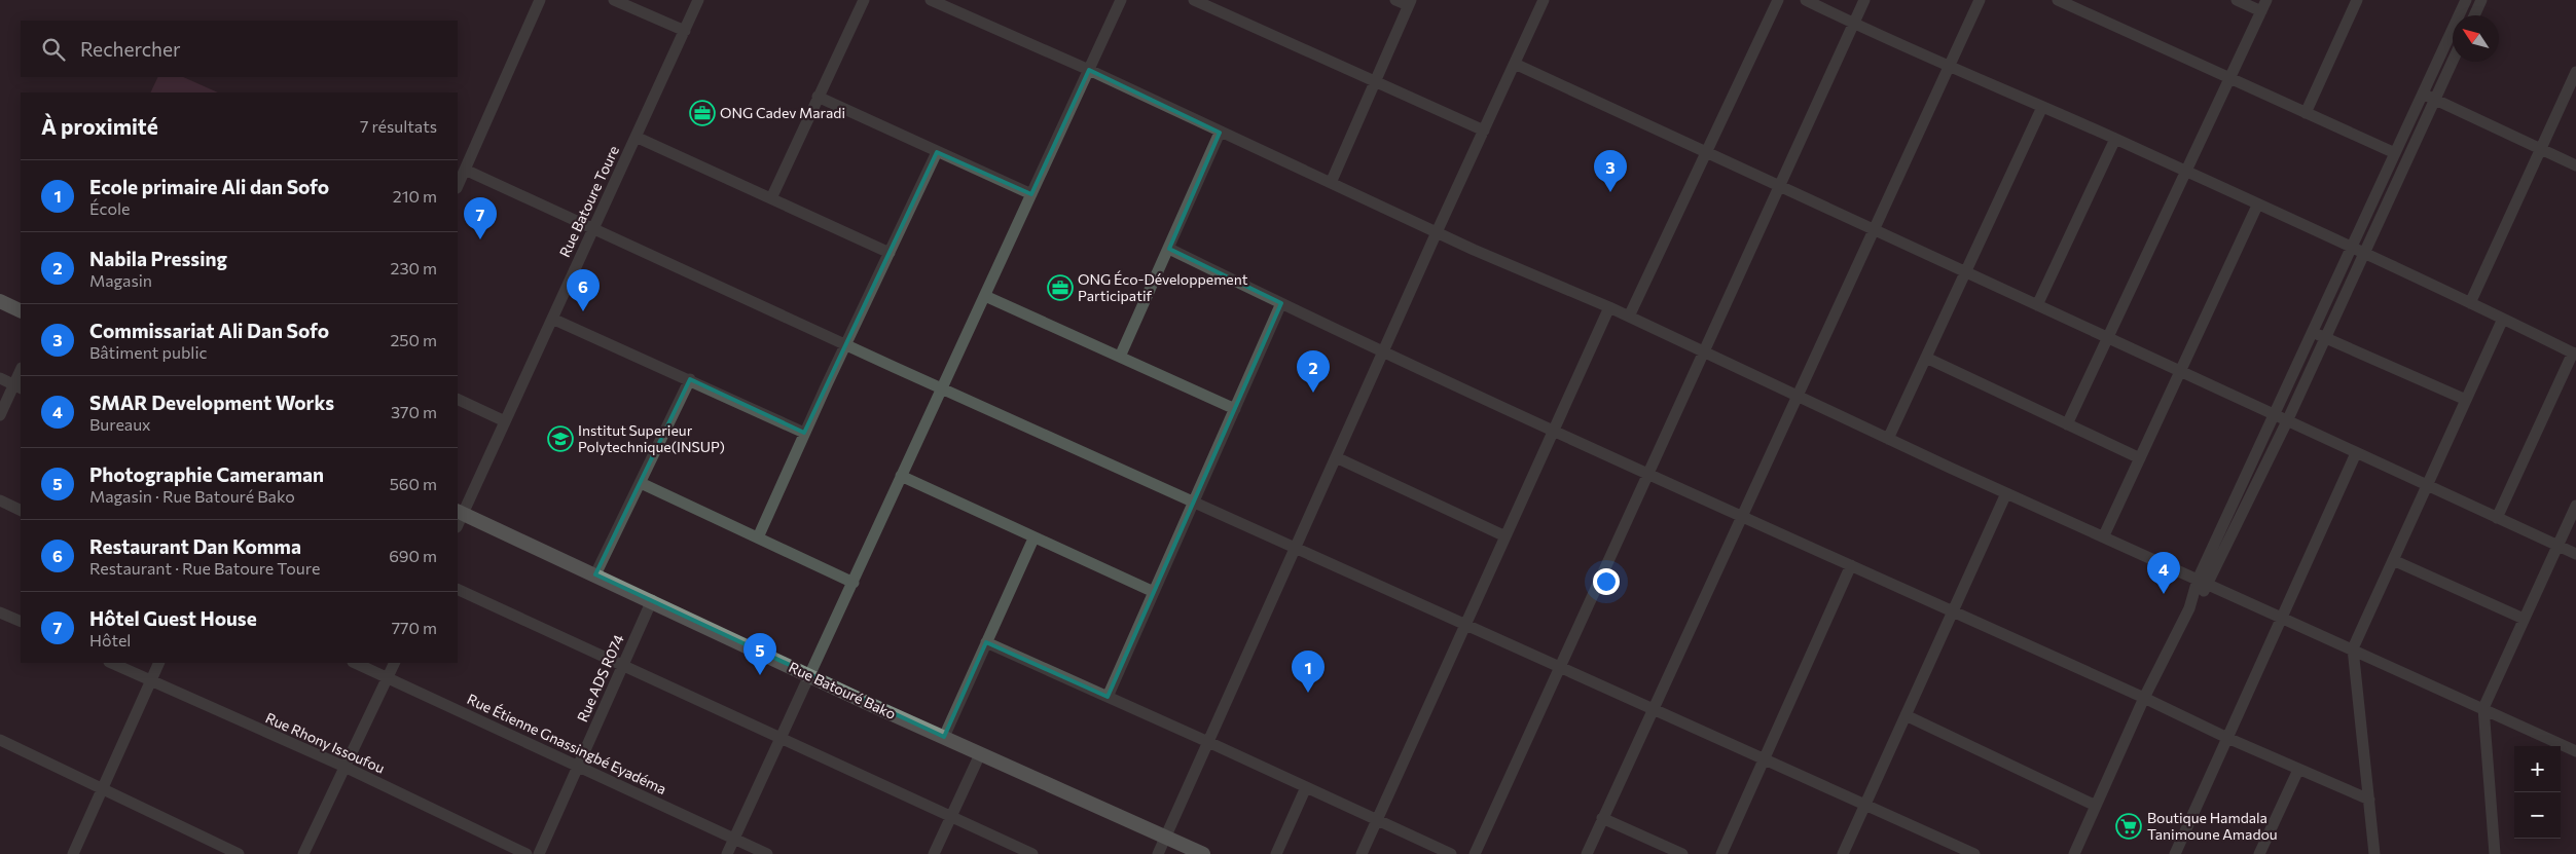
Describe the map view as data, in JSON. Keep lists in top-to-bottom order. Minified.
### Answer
{"streets":{"main road":["Rue Batouré Bako"],"street":["Rue Batoure Toure","Rue ADS R074","Rue Rhony Issoufou","Rue Étienne Gnassingbé Eyadéma"]},"crossings":[["Rue Batoure Toure","Rue Batouré Bako"],["Rue ADS R074","Rue Batouré Bako"],["Rue ADS R074","Rue Étienne Gnassingbé Eyadéma"]],"places":{"office":["ONG Cadev Maradi","ONG Éco-Développement Participatif"],"school or university":["Institut Superieur Polytechnique(INSUP)"],"supermarket":["Boutique Hamdala Tanimoune Amadou"]},"north":"top left","page":{"search":"Rechercher","heading":["À proximité","7 résultats"],"pins":["3","7","6","2","4","5","1"],"list":[{"mark":"1","name":"Ecole primaire Ali dan Sofo","note":"École","value":"210 m"},{"mark":"2","name":"Nabila Pressing","note":"Magasin","value":"230 m"},{"mark":"3","name":"Commissariat Ali Dan Sofo","note":"Bâtiment public","value":"250 m"},{"mark":"4","name":"SMAR Development Works","note":"Bureaux","value":"370 m"},{"mark":"5","name":"Photographie Cameraman","note":"Magasin · Rue Batouré Bako","value":"560 m"},{"mark":"6","name":"Restaurant Dan Komma","note":"Restaurant · Rue Batoure Toure","value":"690 m"},{"mark":"7","name":"Hôtel Guest House","note":"Hôtel","value":"770 m"}],"map_buttons":["+","−"]}}
